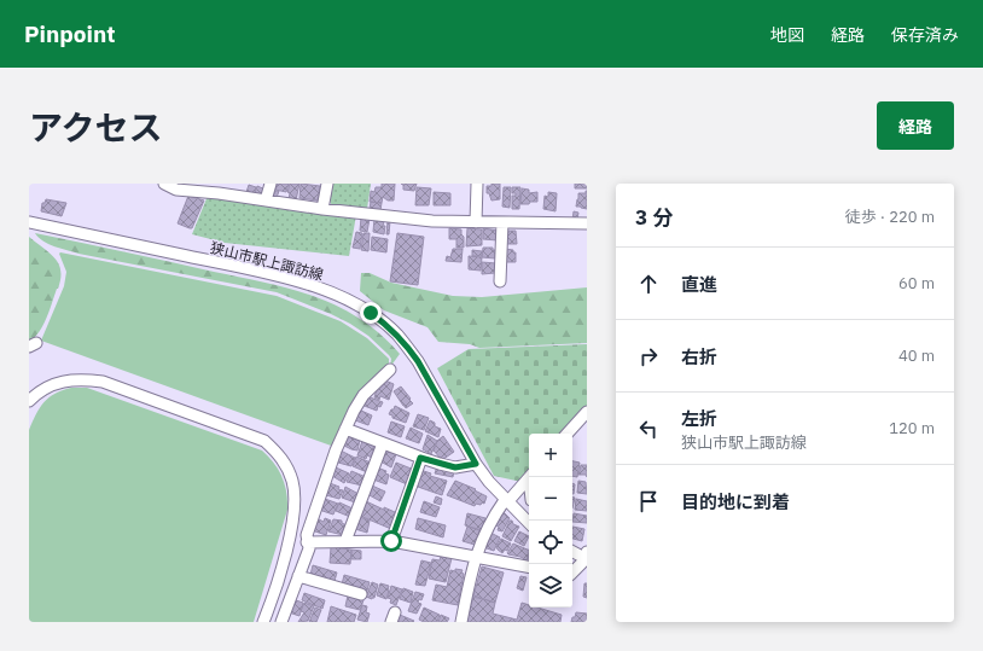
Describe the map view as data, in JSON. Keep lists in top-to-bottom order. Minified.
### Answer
{"streets":{"street":["狭山市駅上諏訪線"]},"page":{"header":"Pinpoint","nav":["地図","経路","保存済み"],"title":"アクセス","buttons":"経路","heading":["3 分","徒歩 · 220 m"],"list":[["直進","60 m"],["右折","40 m"],["左折","狭山市駅上諏訪線","120 m"],"目的地に到着"],"map_buttons":["+","−"]}}
